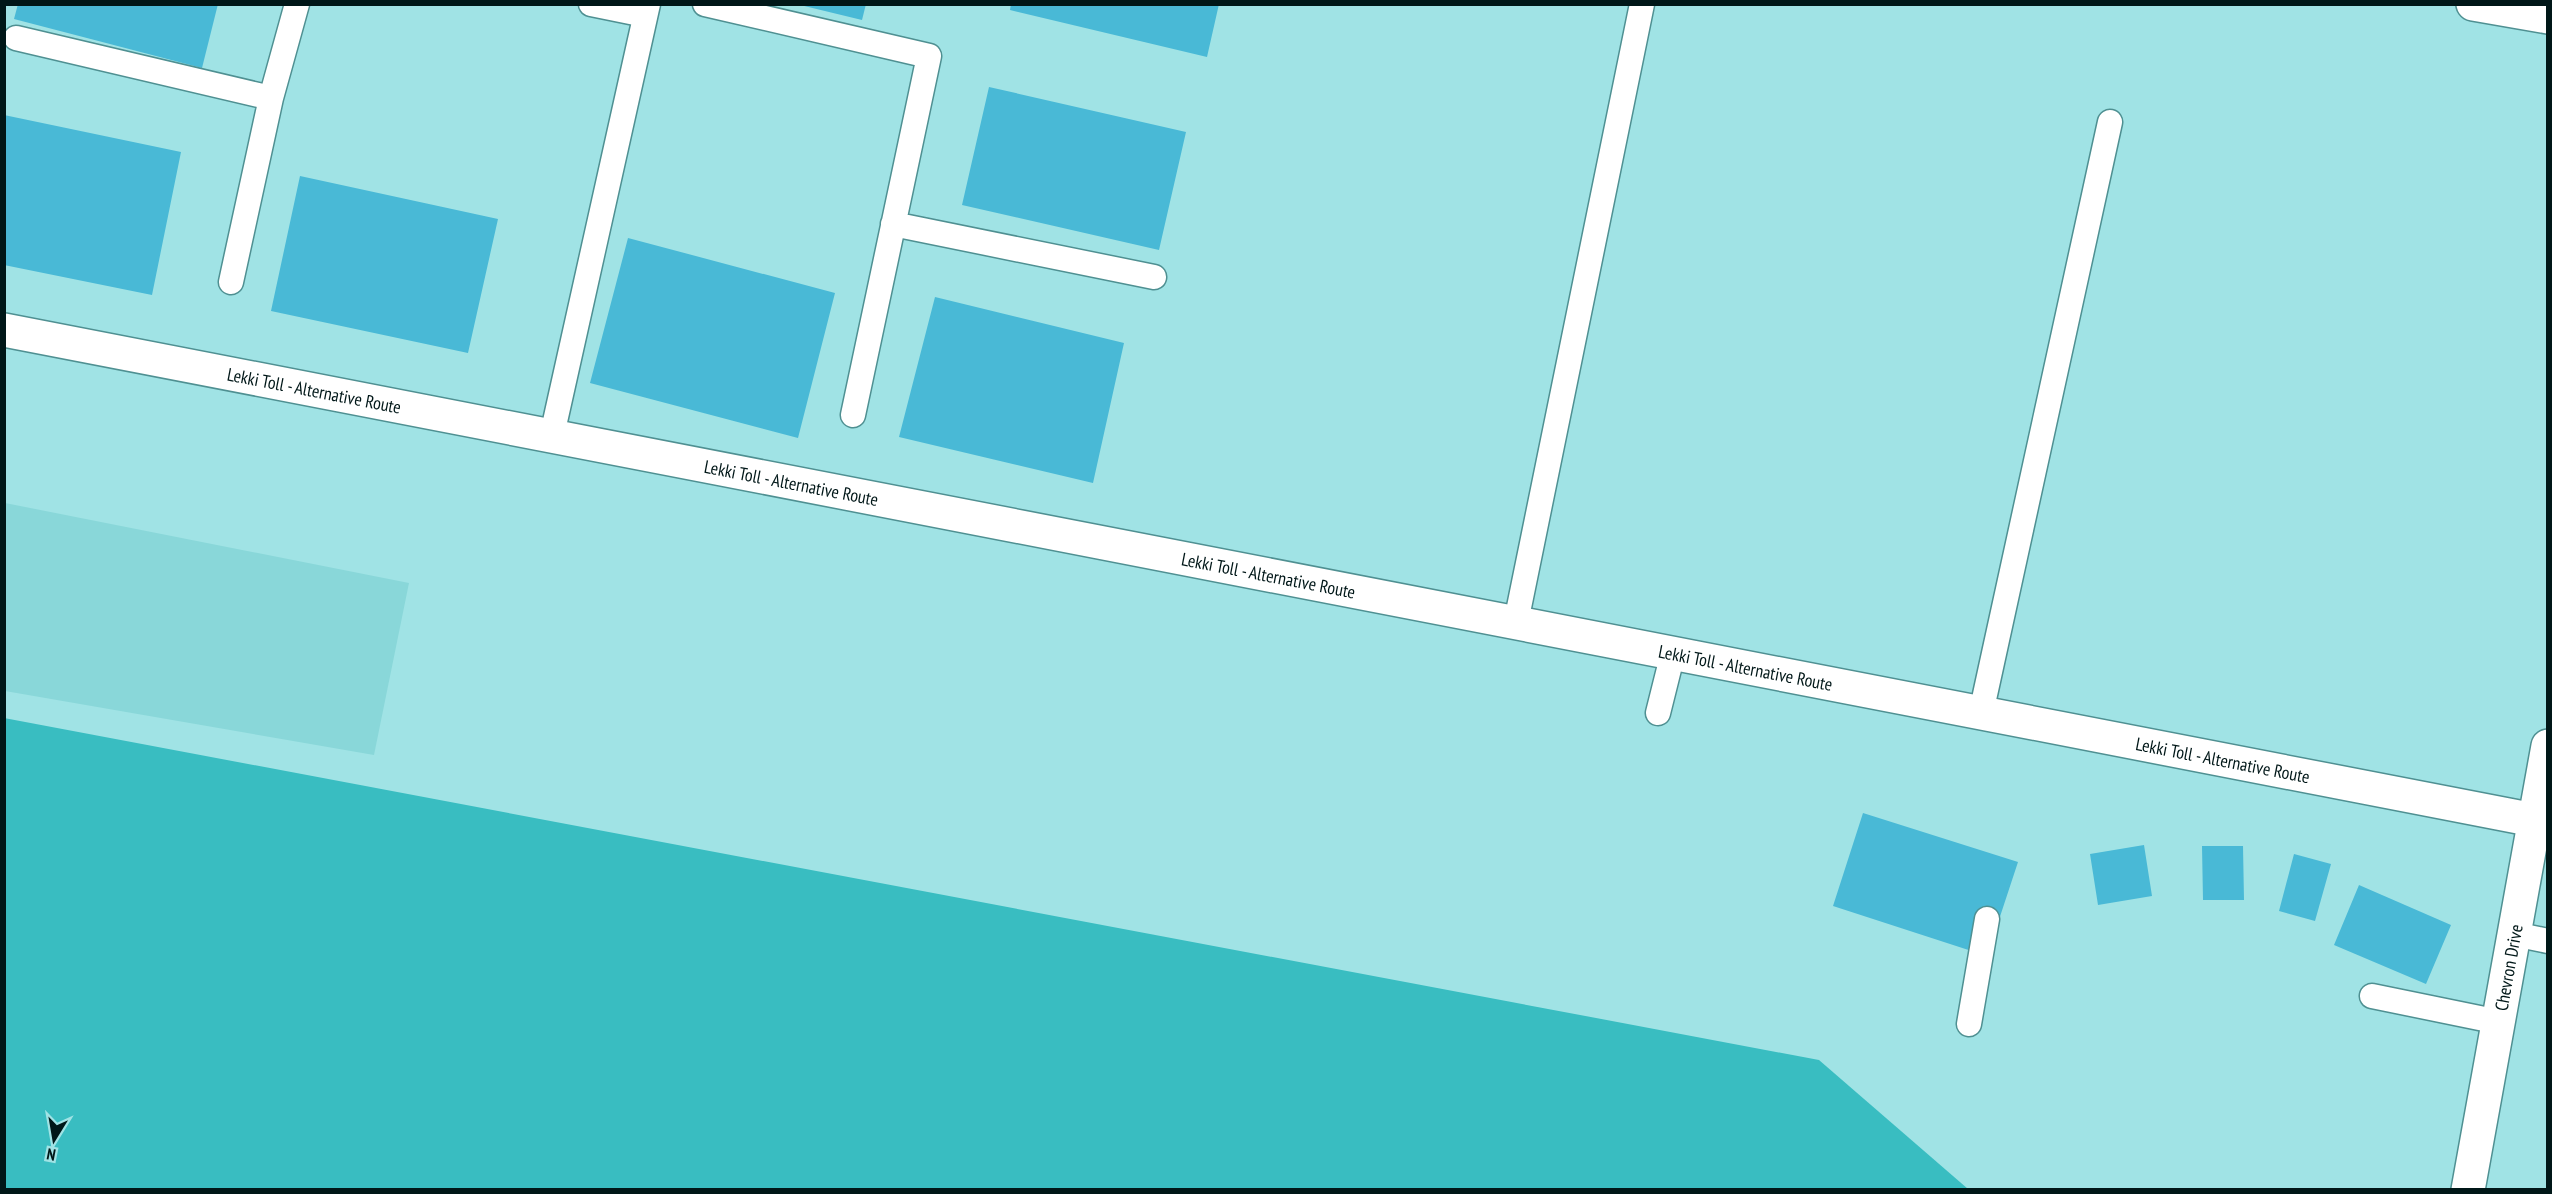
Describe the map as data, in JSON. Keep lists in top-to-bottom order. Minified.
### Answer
{"streets":{"street":["Lekki Toll - Alternative Route","Chevron Drive"]},"crossings":[["Lekki Toll - Alternative Route","Chevron Drive"]],"north":"bottom"}
